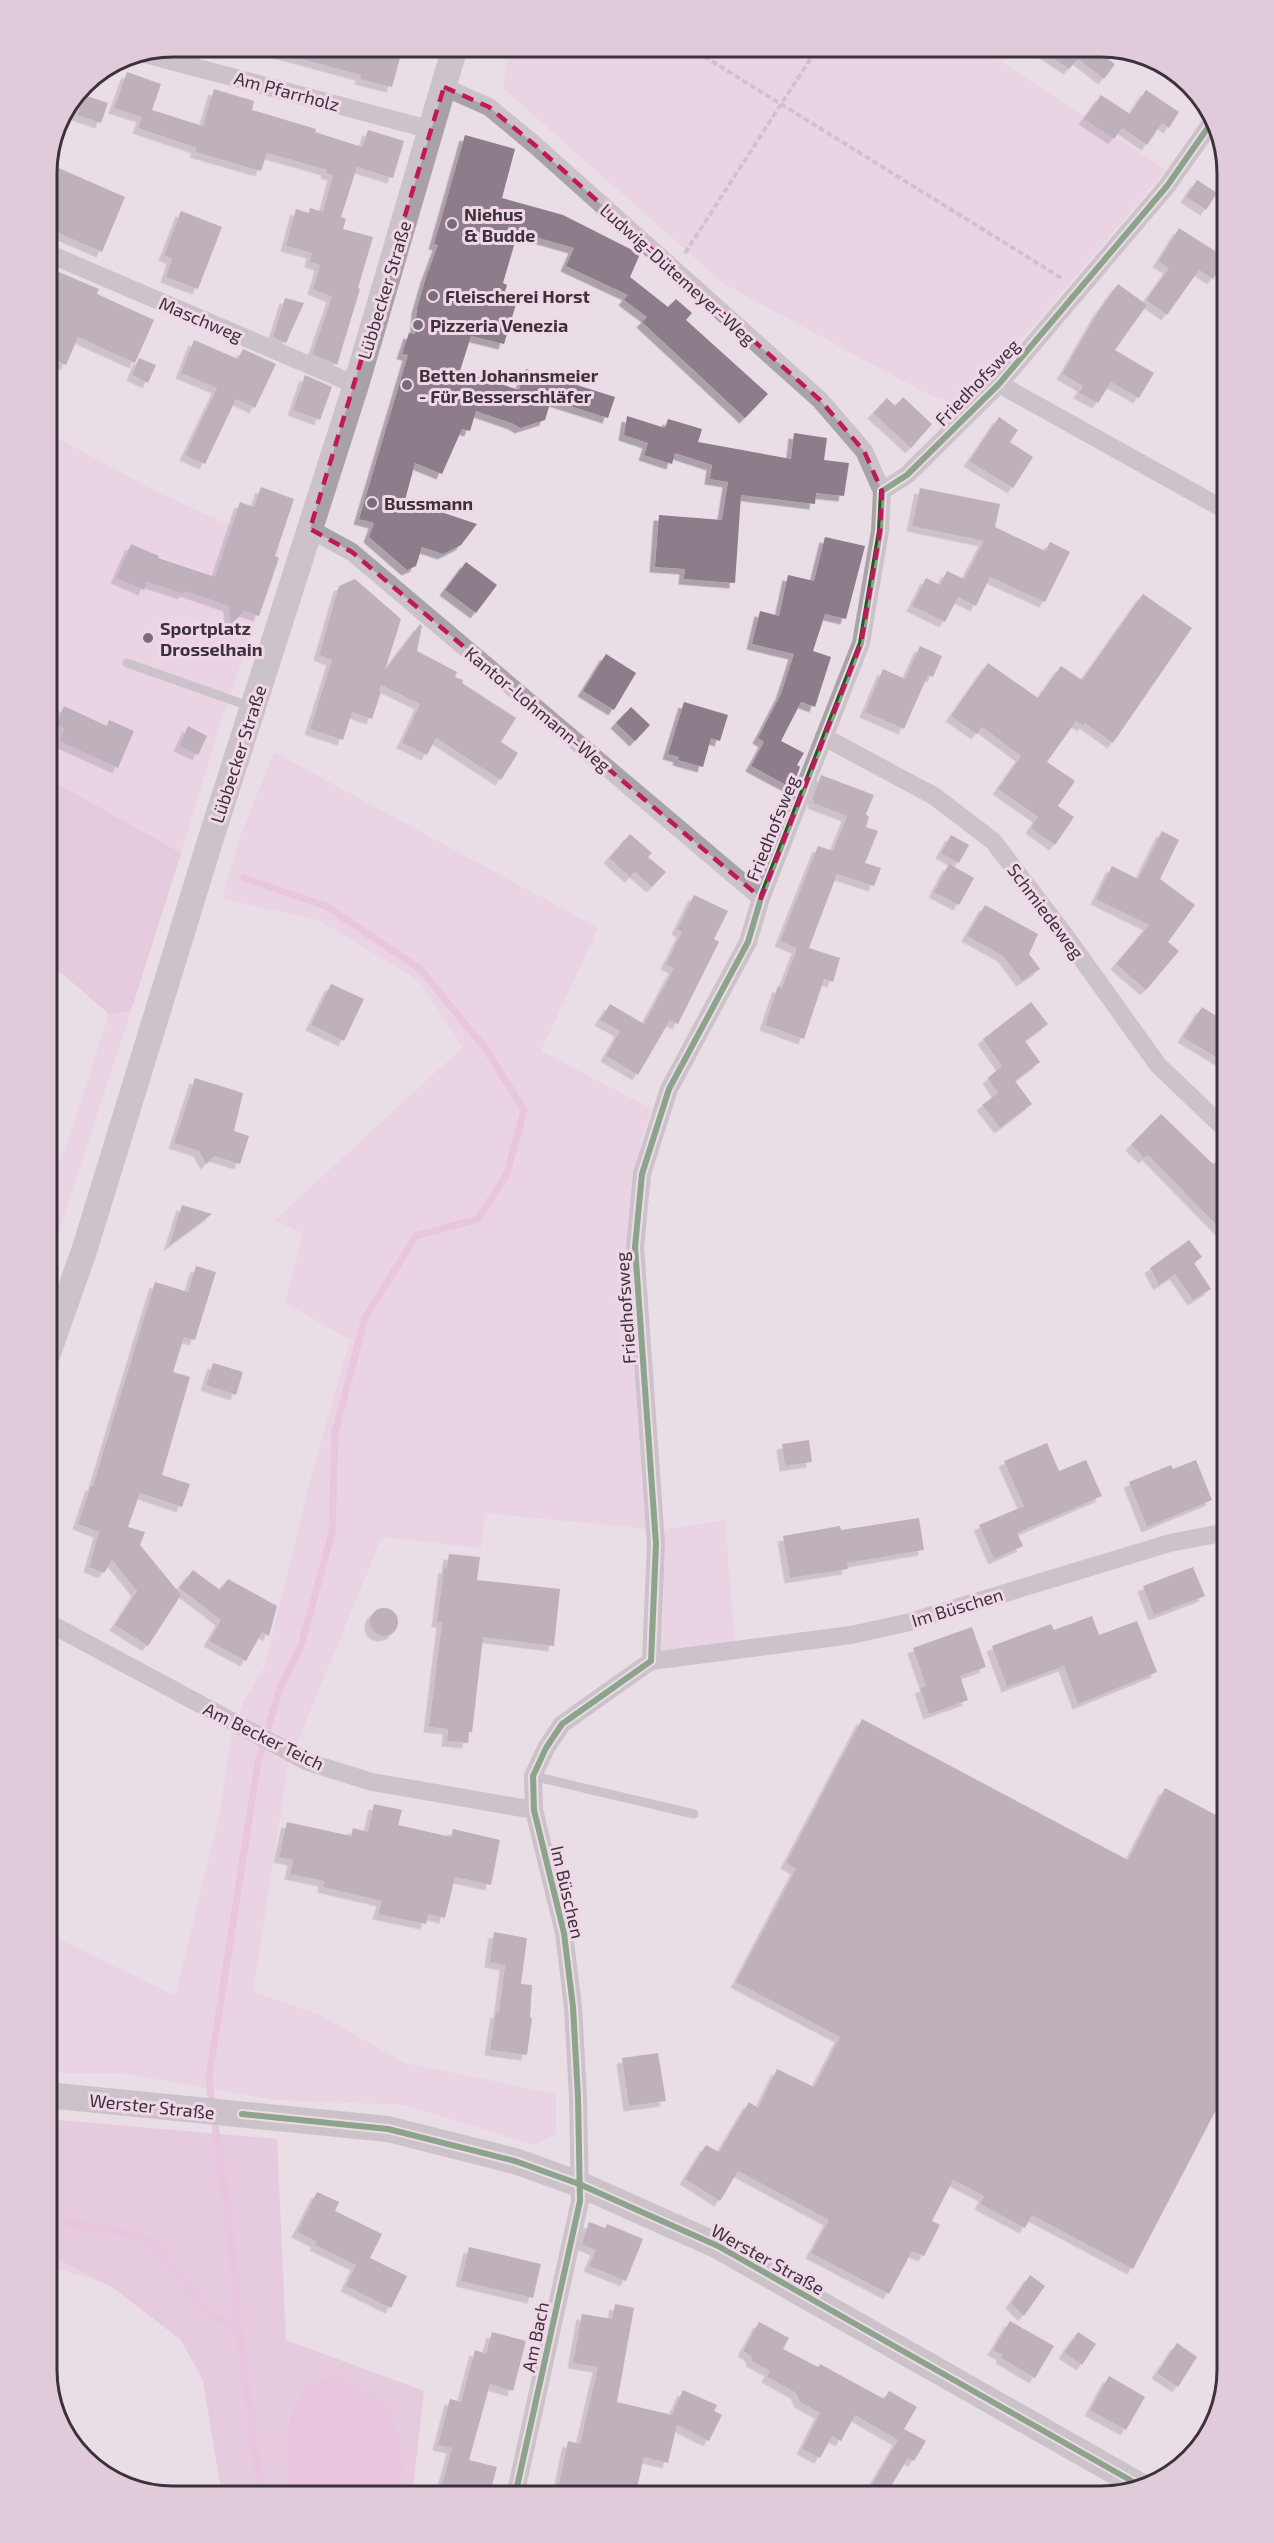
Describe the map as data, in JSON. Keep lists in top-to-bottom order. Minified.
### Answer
{"streets":{"main road":["Lübbecker Straße","Werster Straße"],"street":["Am Pfarrholz","Ludwig-Dütemeyer-Weg","Maschweg","Friedhofsweg","Kantor-Lohmann-Weg","Schmiedeweg","Im Büschen","Am Becker Teich","Am Bach"]},"crossings":[["Am Pfarrholz","Lübbecker Straße"],["Ludwig-Dütemeyer-Weg","Lübbecker Straße"],["Ludwig-Dütemeyer-Weg","Friedhofsweg"],["Lübbecker Straße","Maschweg"],["Lübbecker Straße","Kantor-Lohmann-Weg"],["Friedhofsweg","Kantor-Lohmann-Weg"],["Friedhofsweg","Schmiedeweg"],["Friedhofsweg","Im Büschen"],["Im Büschen","Am Becker Teich"],["Im Büschen","Werster Straße"],["Im Büschen","Am Bach"],["Werster Straße","Am Bach"]],"places":["Niehus & Budde","Fleischerei Horst","Pizzeria Venezia","Betten Johannsmeier - Für Besserschläfer","Bussmann","Sportplatz Drosselhain"]}
